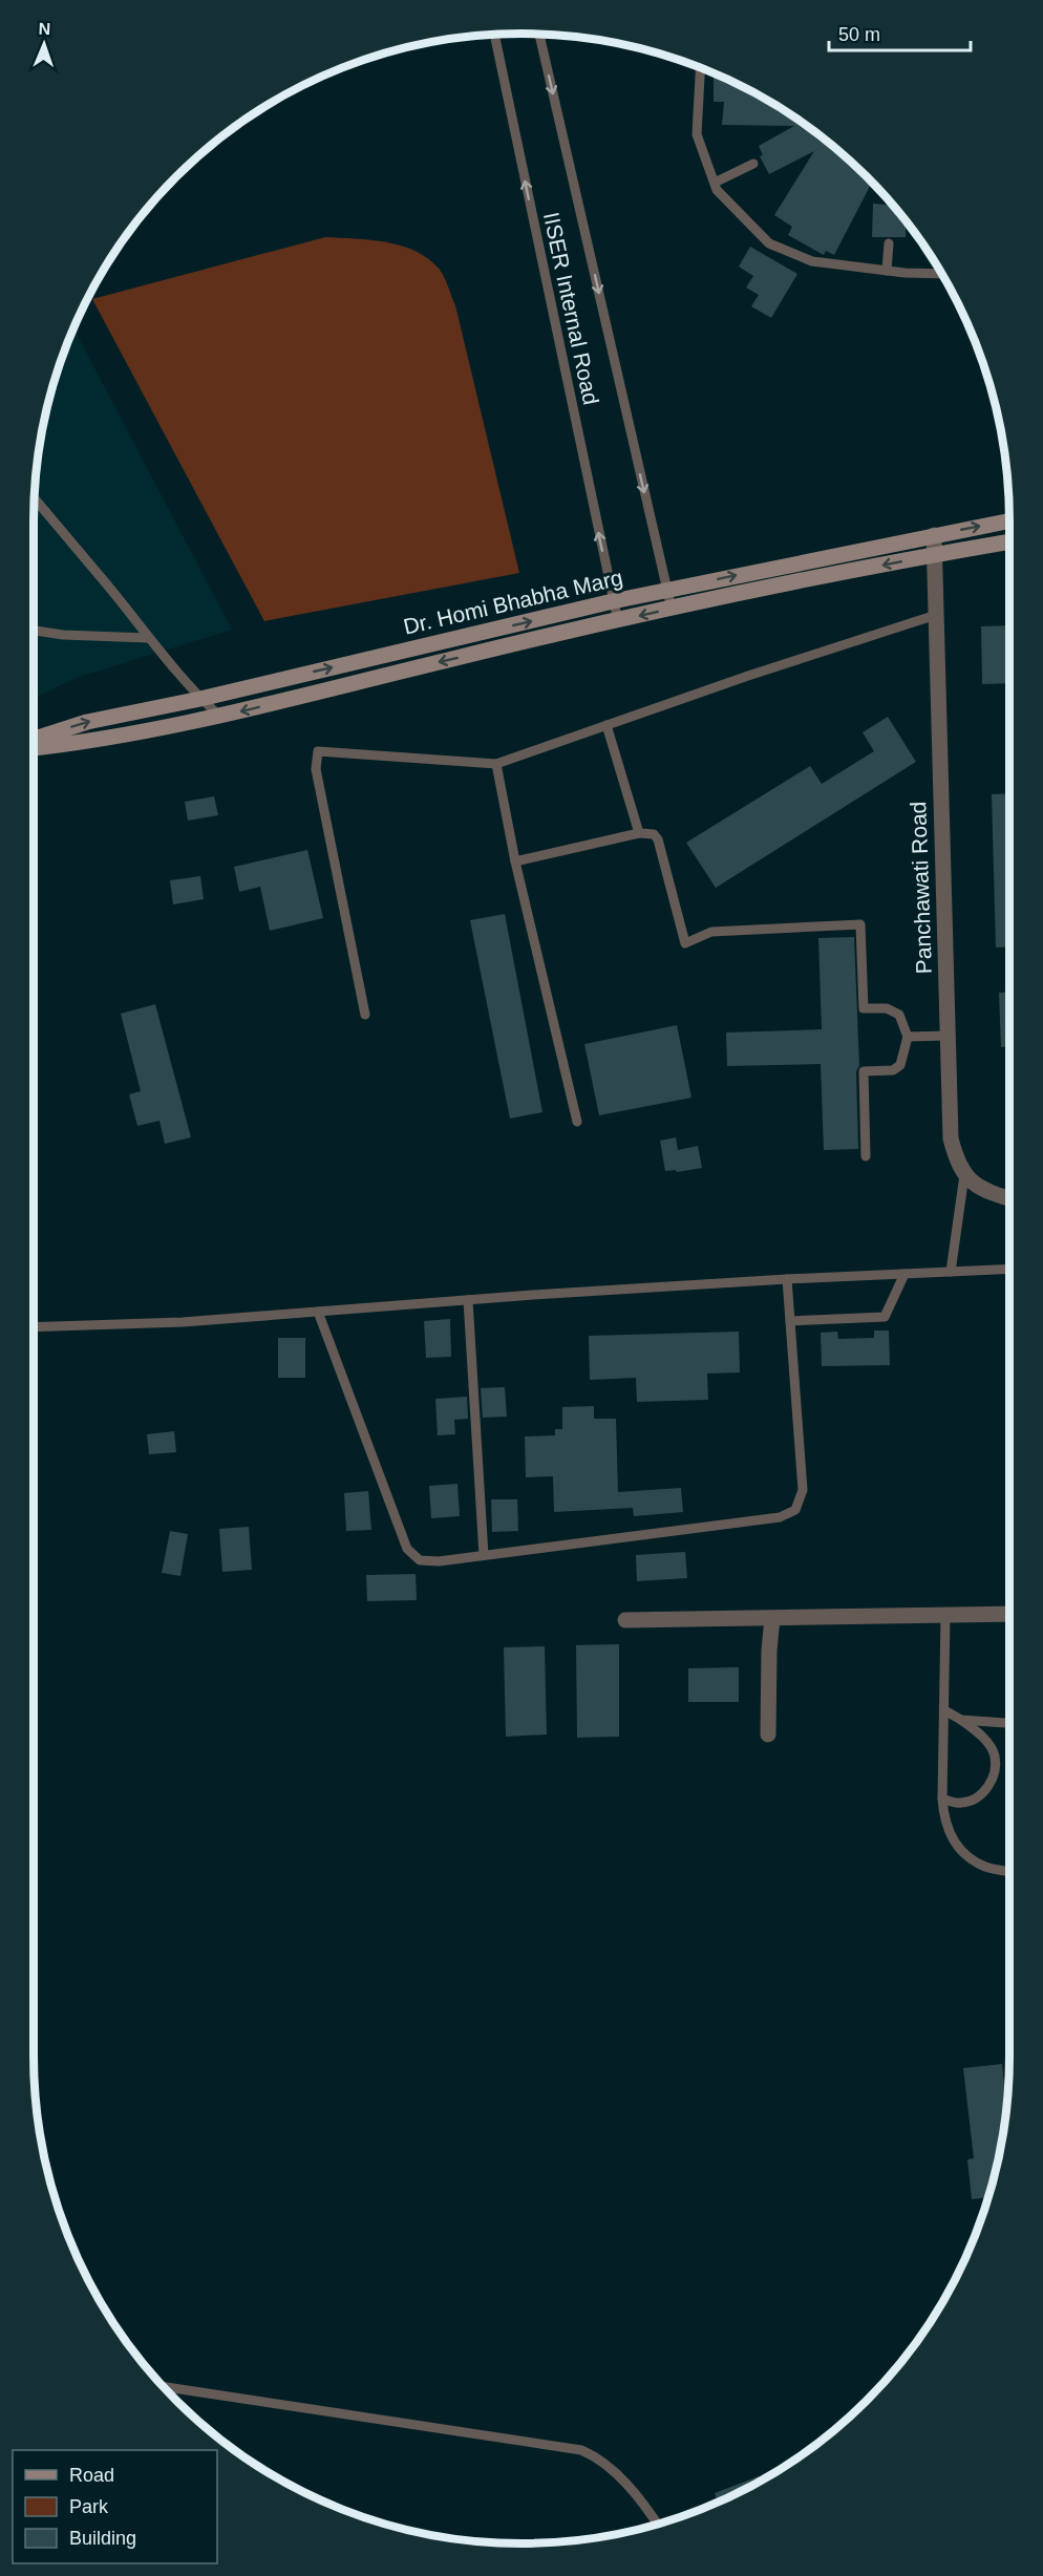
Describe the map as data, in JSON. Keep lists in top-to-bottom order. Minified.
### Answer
{"streets":{"main road":["Dr. Homi Bhabha Marg"],"street":["Panchawati Road"],"lane":["IISER Internal Road"]},"crossings":[["IISER Internal Road","Dr. Homi Bhabha Marg"],["Dr. Homi Bhabha Marg","Panchawati Road"]],"legend":["Road","Park","Building"],"scale_bar":"50 m","north":"top"}
